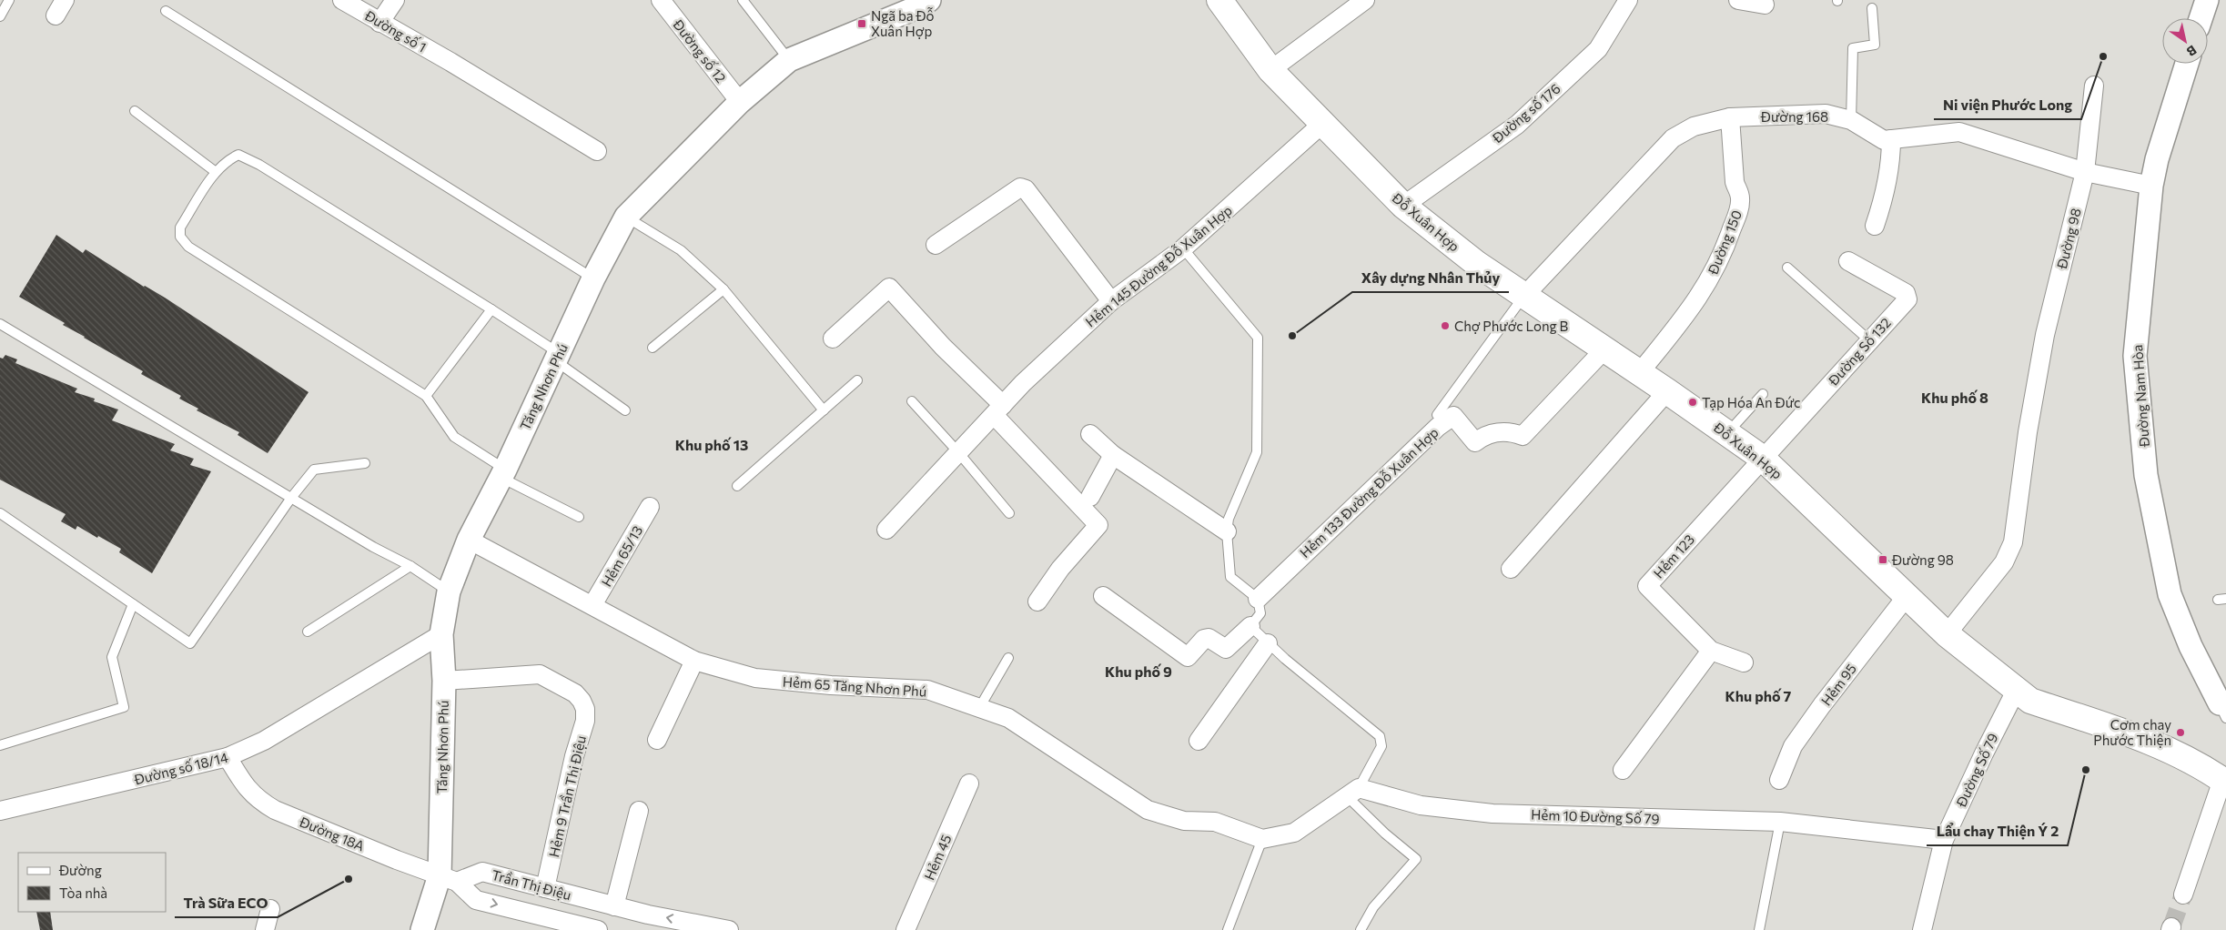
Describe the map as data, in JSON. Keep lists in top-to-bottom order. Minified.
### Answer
{"streets":{"main road":["Đỗ Xuân Hợp"],"street":["Đường số 1","Đường số 12","Đường số 176","Đường 168","Đường 98","Đường 150","Hẻm 145 Đường Đỗ Xuân Hợp","Đường Số 132","Tăng Nhơn Phú","Đường Nam Hòa","Hẻm 133 Đường Đỗ Xuân Hợp","Hẻm 65/13","Hẻm 123","Hẻm 95","Hẻm 65 Tăng Nhơn Phú","Đường số 18/14","Đường Số 79","Hẻm 9 Trần Thị Điệu","Hẻm 10 Đường Số 79","Đường 18A","Hẻm 45","Trần Thị Điệu"]},"crossings":[["Đường số 12","Tăng Nhơn Phú"],["Đường số 176","Đỗ Xuân Hợp"],["Đường 168","Đỗ Xuân Hợp"],["Đường 168","Đường 98"],["Đường 168","Đường 150"],["Đường 168","Đường Nam Hòa"],["Đỗ Xuân Hợp","Đường 98"],["Đỗ Xuân Hợp","Đường 150"],["Đỗ Xuân Hợp","Hẻm 145 Đường Đỗ Xuân Hợp"],["Đỗ Xuân Hợp","Đường Số 132"],["Đỗ Xuân Hợp","Hẻm 133 Đường Đỗ Xuân Hợp"],["Đỗ Xuân Hợp","Hẻm 123"],["Đỗ Xuân Hợp","Hẻm 95"],["Đỗ Xuân Hợp","Đường Số 79"],["Đường Số 132","Hẻm 123"],["Tăng Nhơn Phú","Hẻm 65 Tăng Nhơn Phú"],["Tăng Nhơn Phú","Đường số 18/14"],["Tăng Nhơn Phú","Hẻm 9 Trần Thị Điệu"],["Tăng Nhơn Phú","Đường 18A"],["Tăng Nhơn Phú","Trần Thị Điệu"],["Hẻm 65/13","Hẻm 65 Tăng Nhơn Phú"],["Đường số 18/14","Đường 18A"],["Đường Số 79","Hẻm 10 Đường Số 79"],["Hẻm 9 Trần Thị Điệu","Trần Thị Điệu"],["Đường 18A","Trần Thị Điệu"]],"districts":["Khu phố 8","Khu phố 13","Khu phố 9","Khu phố 7"],"places":{"transit":["Ngã ba Đỗ Xuân Hợp","Đường 98"],"other":["Ni viện Phước Long","Chợ Phước Long B","Xây dựng Nhân Thủy","Tạp Hóa An Đức","Cơm chay Phước Thiện","Lẩu chay Thiện Ý 2","Trà Sữa ECO"]},"legend":["Đường","Tòa nhà"],"north":"bottom right"}
